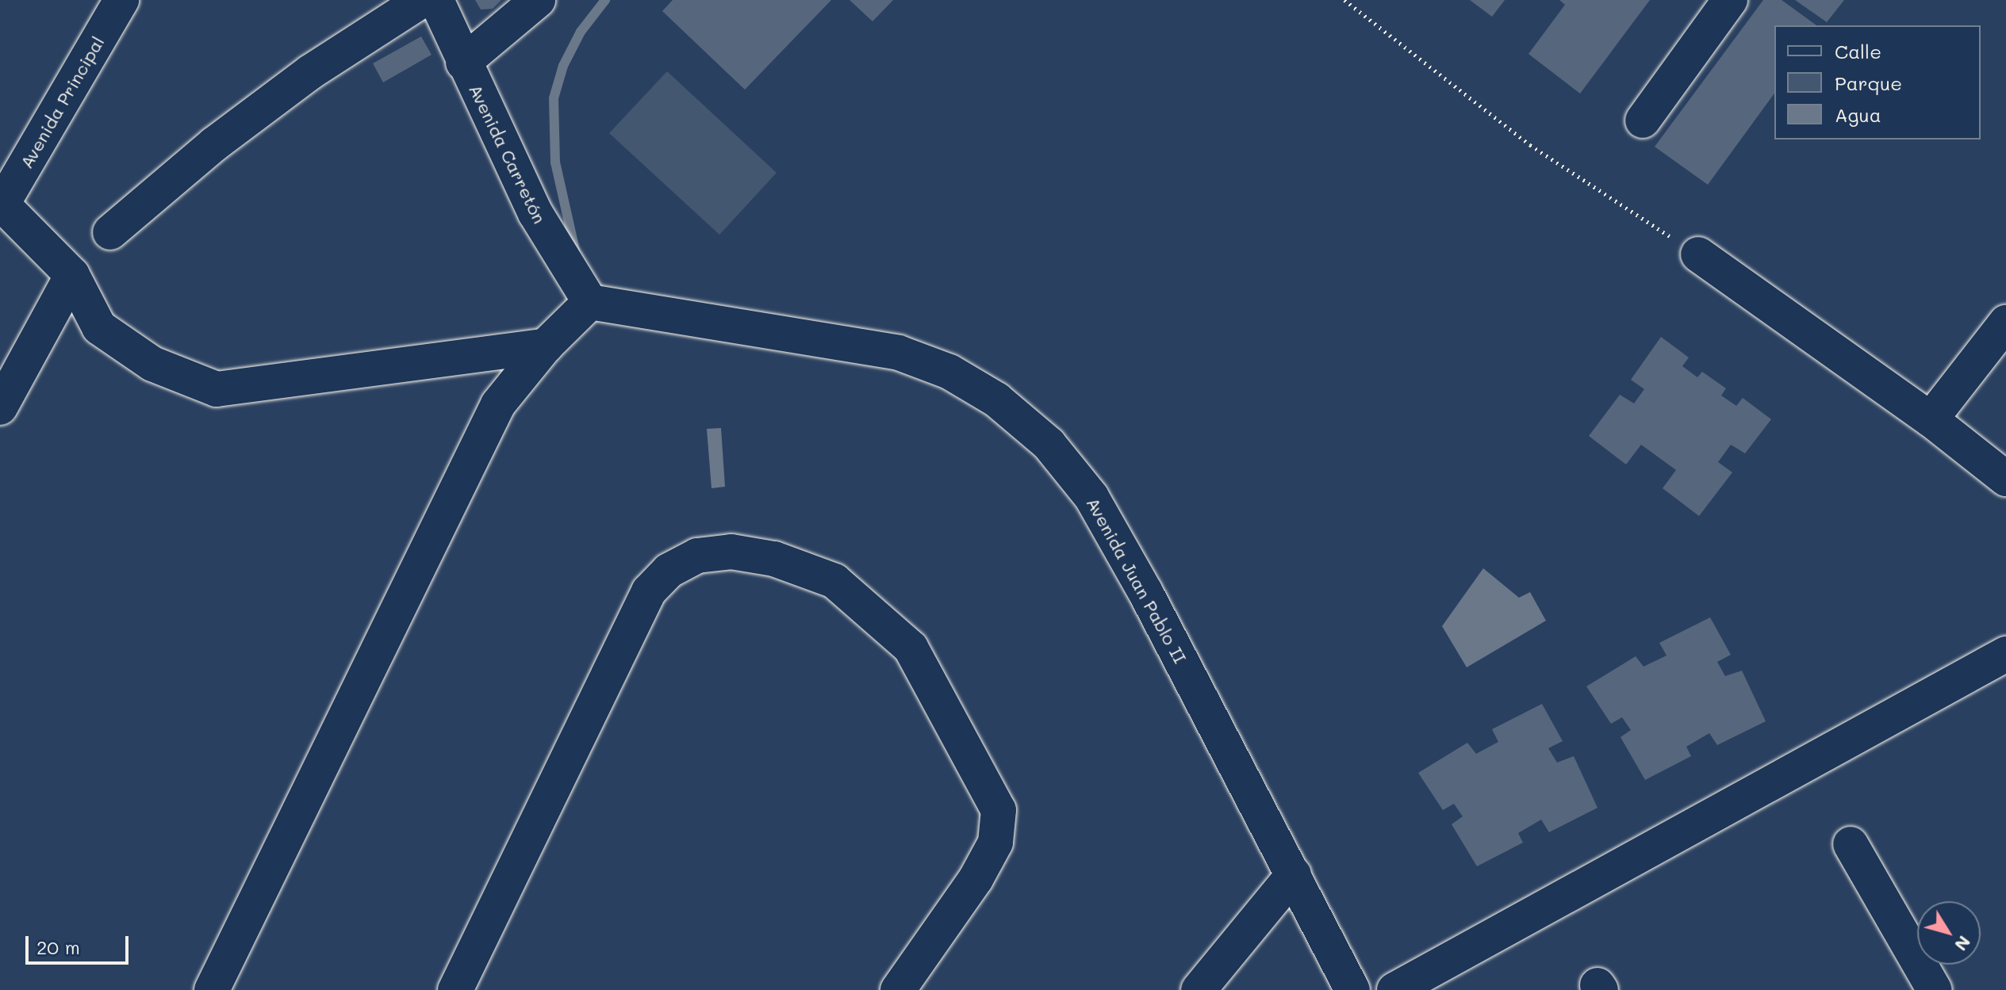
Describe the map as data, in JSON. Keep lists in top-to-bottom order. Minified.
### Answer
{"streets":{"street":["Avenida Principal","Avenida Carretón","Avenida Juan Pablo II"]},"crossings":[["Avenida Carretón","Avenida Juan Pablo II"]],"legend":["Calle","Parque","Agua"],"scale_bar":"20 m","north":"bottom right"}
